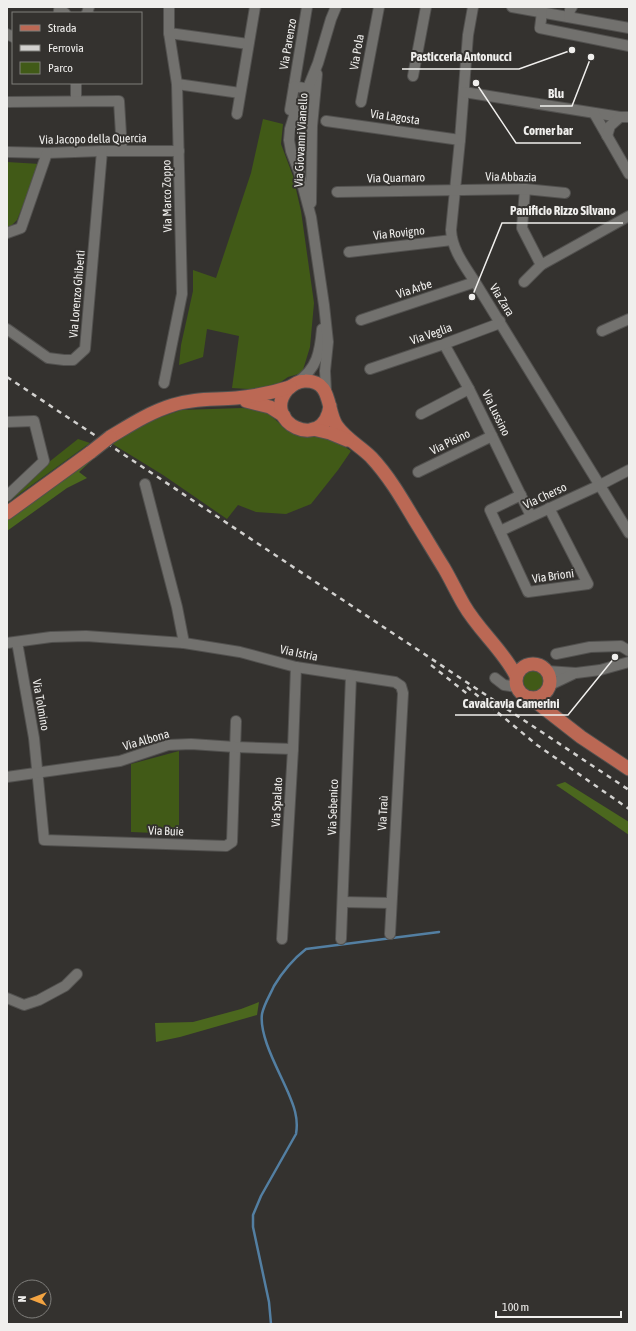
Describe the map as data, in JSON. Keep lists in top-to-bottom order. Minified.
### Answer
{"streets":{"street":["Via Parenzo","Via Pola","Via Lagosta","Via Jacopo della Quercia","Via Giovanni Vianello","Via Abbazia","Via Quarnaro","Via Marco Zoppo","Via Rovigno","Via Arbe","Via Lorenzo Ghiberti","Via Zara","Via Veglia","Via Lussino","Via Pisino","Via Cherso","Via Brioni","Via Istria","Via Tolmino","Via Albona","Via Spalato","Via Sebenico","Via Traù","Via Buie"]},"crossings":[["Via Parenzo","Via Giovanni Vianello"],["Via Lagosta","Via Zara"],["Via Jacopo della Quercia","Via Marco Zoppo"],["Via Jacopo della Quercia","Via Lorenzo Ghiberti"],["Via Abbazia","Via Quarnaro"],["Via Abbazia","Via Zara"],["Via Quarnaro","Via Zara"],["Via Rovigno","Via Zara"],["Via Arbe","Via Zara"],["Via Zara","Via Veglia"],["Via Zara","Via Cherso"],["Via Veglia","Via Lussino"],["Via Lussino","Via Pisino"],["Via Lussino","Via Cherso"],["Via Cherso","Via Brioni"],["Via Istria","Via Tolmino"],["Via Istria","Via Spalato"],["Via Istria","Via Sebenico"],["Via Istria","Via Traù"],["Via Tolmino","Via Albona"],["Via Tolmino","Via Buie"],["Via Albona","Via Spalato"],["Via Albona","Via Buie"]],"places":["Pasticceria Antonucci","Blu","Corner bar","Panificio Rizzo Silvano","Cavalcavia Camerini"],"legend":["Strada","Ferrovia","Parco"],"scale_bar":"100 m","north":"left"}
